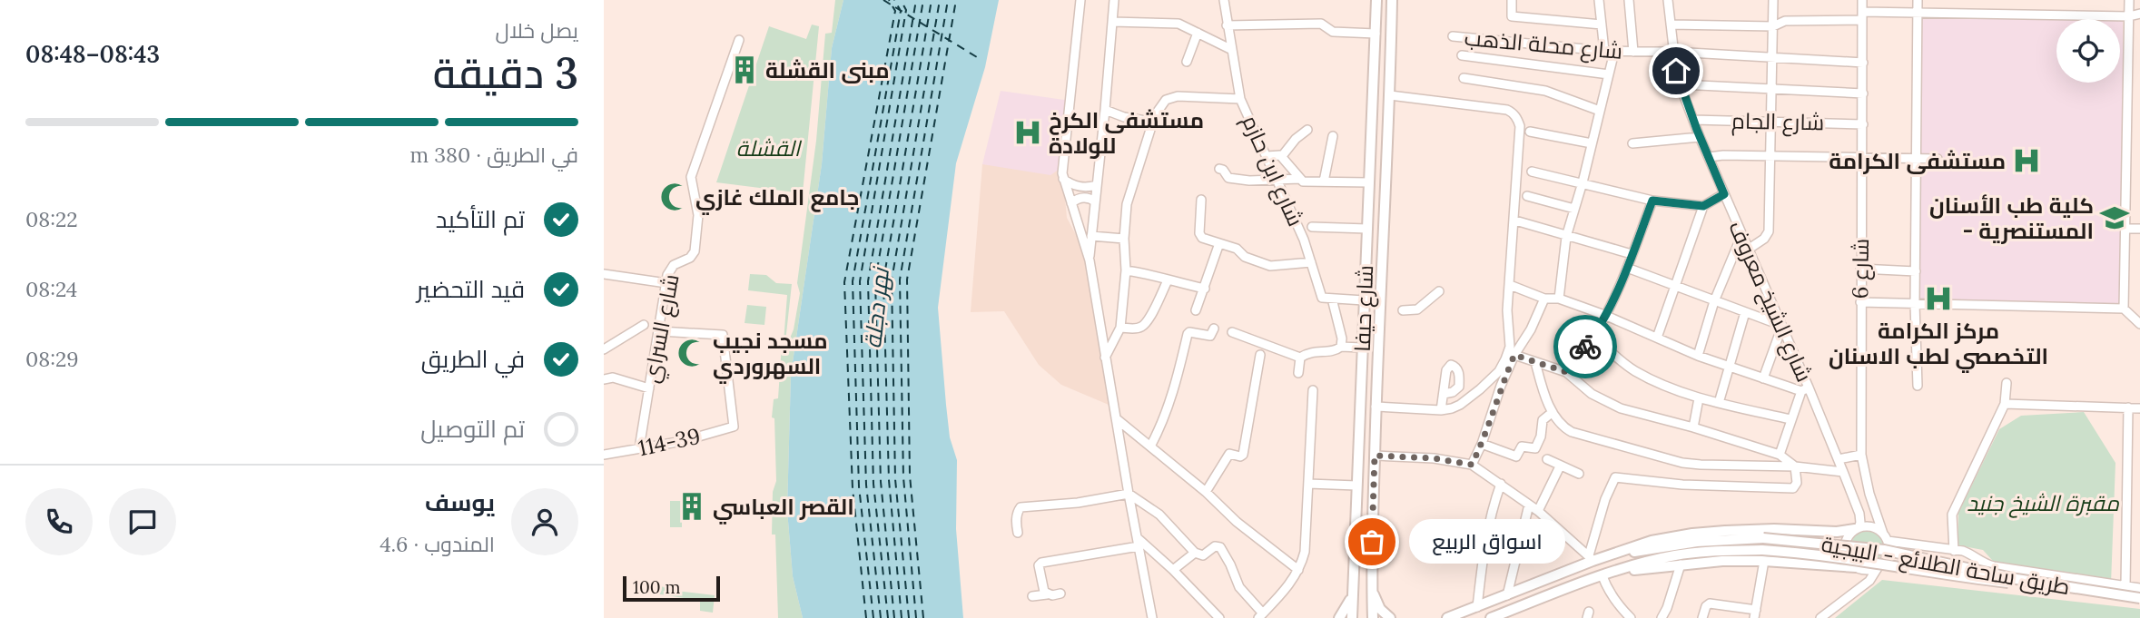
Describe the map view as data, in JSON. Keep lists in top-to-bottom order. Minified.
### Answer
{"streets":{"main road":["شارع حيفا","طريق ساحة الطلائع - البيجية"],"street":["شارع محلة الذهب","شارع الجام","شارع ابن حازم","شارع 6","شارع الشيخ معروف","شارع السراي","114-39"]},"crossings":[["شارع محلة الذهب","شارع 6"],["شارع محلة الذهب","شارع الشيخ معروف"],["شارع الجام","شارع 6"],["شارع الجام","شارع الشيخ معروف"],["شارع 6","شارع الشيخ معروف"],["شارع السراي","114-39"]],"water":["نهر دجلة"],"parks":["القشلة","مقبرة الشيخ جنيد"],"places":{"building":["مبنى القشلة","القصر العباسي"],"hospital":["مستشفى الكرخ للولادة","مستشفى الكرامة","مركز الكرامة التخصصي لطب الاسنان"],"mosque":["جامع الملك غازي","مسجد نجيب السهروردي"],"school or university":["كلية طب الأسنان - المستنصرية"],"other":["اسواق الربيع"]},"scale_bar":"100 m","page":{"heading":["3 دقيقة","يصل خلال","08:43–08:48"],"panel":["يوسف","المندوب · 4.6"],"bar":"في الطريق · 380 m","list":[["تم التأكيد","08:22"],["قيد التحضير","08:24"],["في الطريق","08:29"],"تم التوصيل"],"bubble":"اسواق الربيع","scale":"100 m"}}
